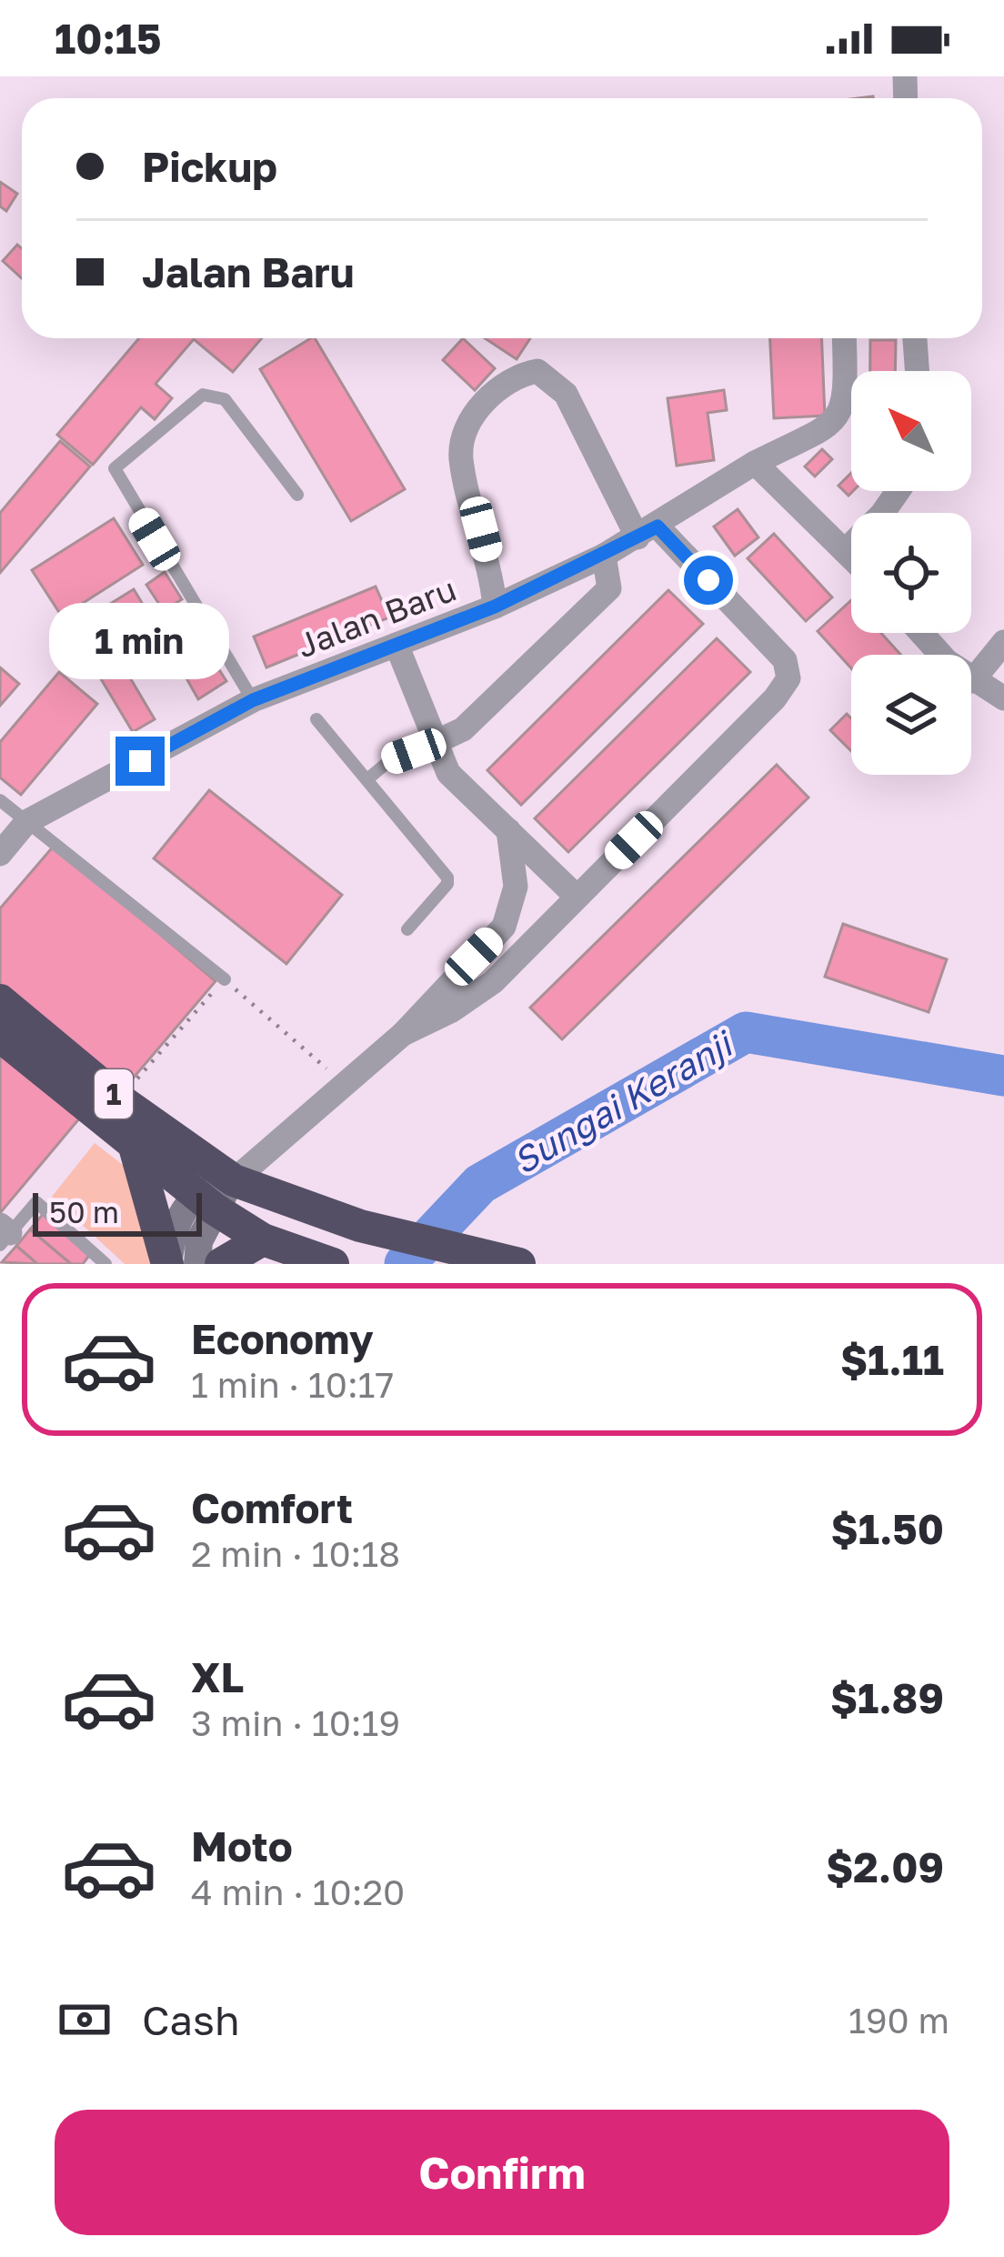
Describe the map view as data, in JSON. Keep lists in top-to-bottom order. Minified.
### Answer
{"streets":{"highway":["1"],"street":["Jalan Baru"]},"water":["Sungai Keranji"],"scale_bar":"50 m","north":"top left","page":{"status":"10:15","banner":["Pickup","Jalan Baru"],"bubble":"1 min","scale":"50 m","list":[{"name":"Economy","note":"1 min · 10:17","value":"$1.11"},{"name":"Comfort","note":"2 min · 10:18","value":"$1.50"},{"name":"XL","note":"3 min · 10:19","value":"$1.89"},{"name":"Moto","note":"4 min · 10:20","value":"$2.09"}],"pay":["Cash","190 m"],"buttons":"Confirm"}}
